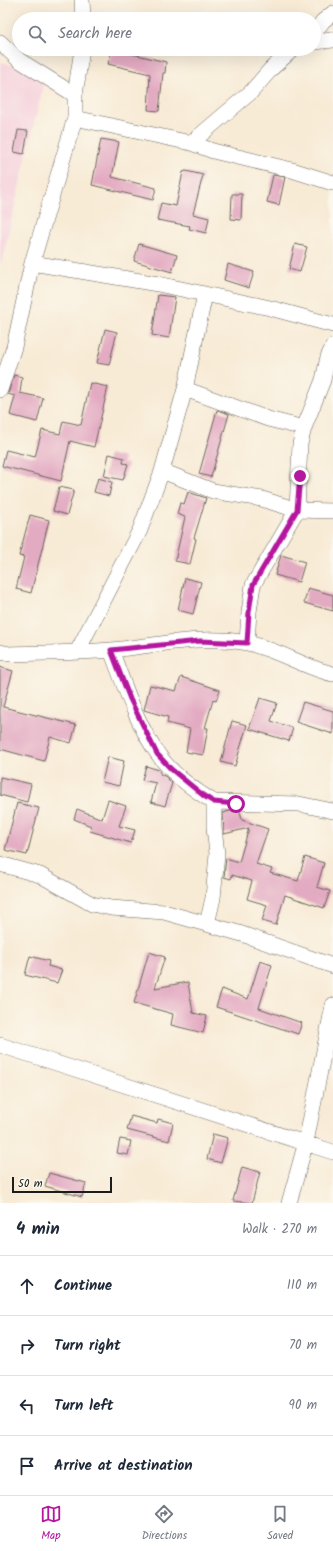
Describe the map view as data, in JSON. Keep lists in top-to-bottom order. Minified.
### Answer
{"scale_bar":"50 m","page":{"search":"Search here","scale":"50 m","heading":["4 min","Walk · 270 m"],"list":[["Continue","110 m"],["Turn right","70 m"],["Turn left","90 m"],"Arrive at destination"],"nav":["Map","Directions","Saved"]}}
